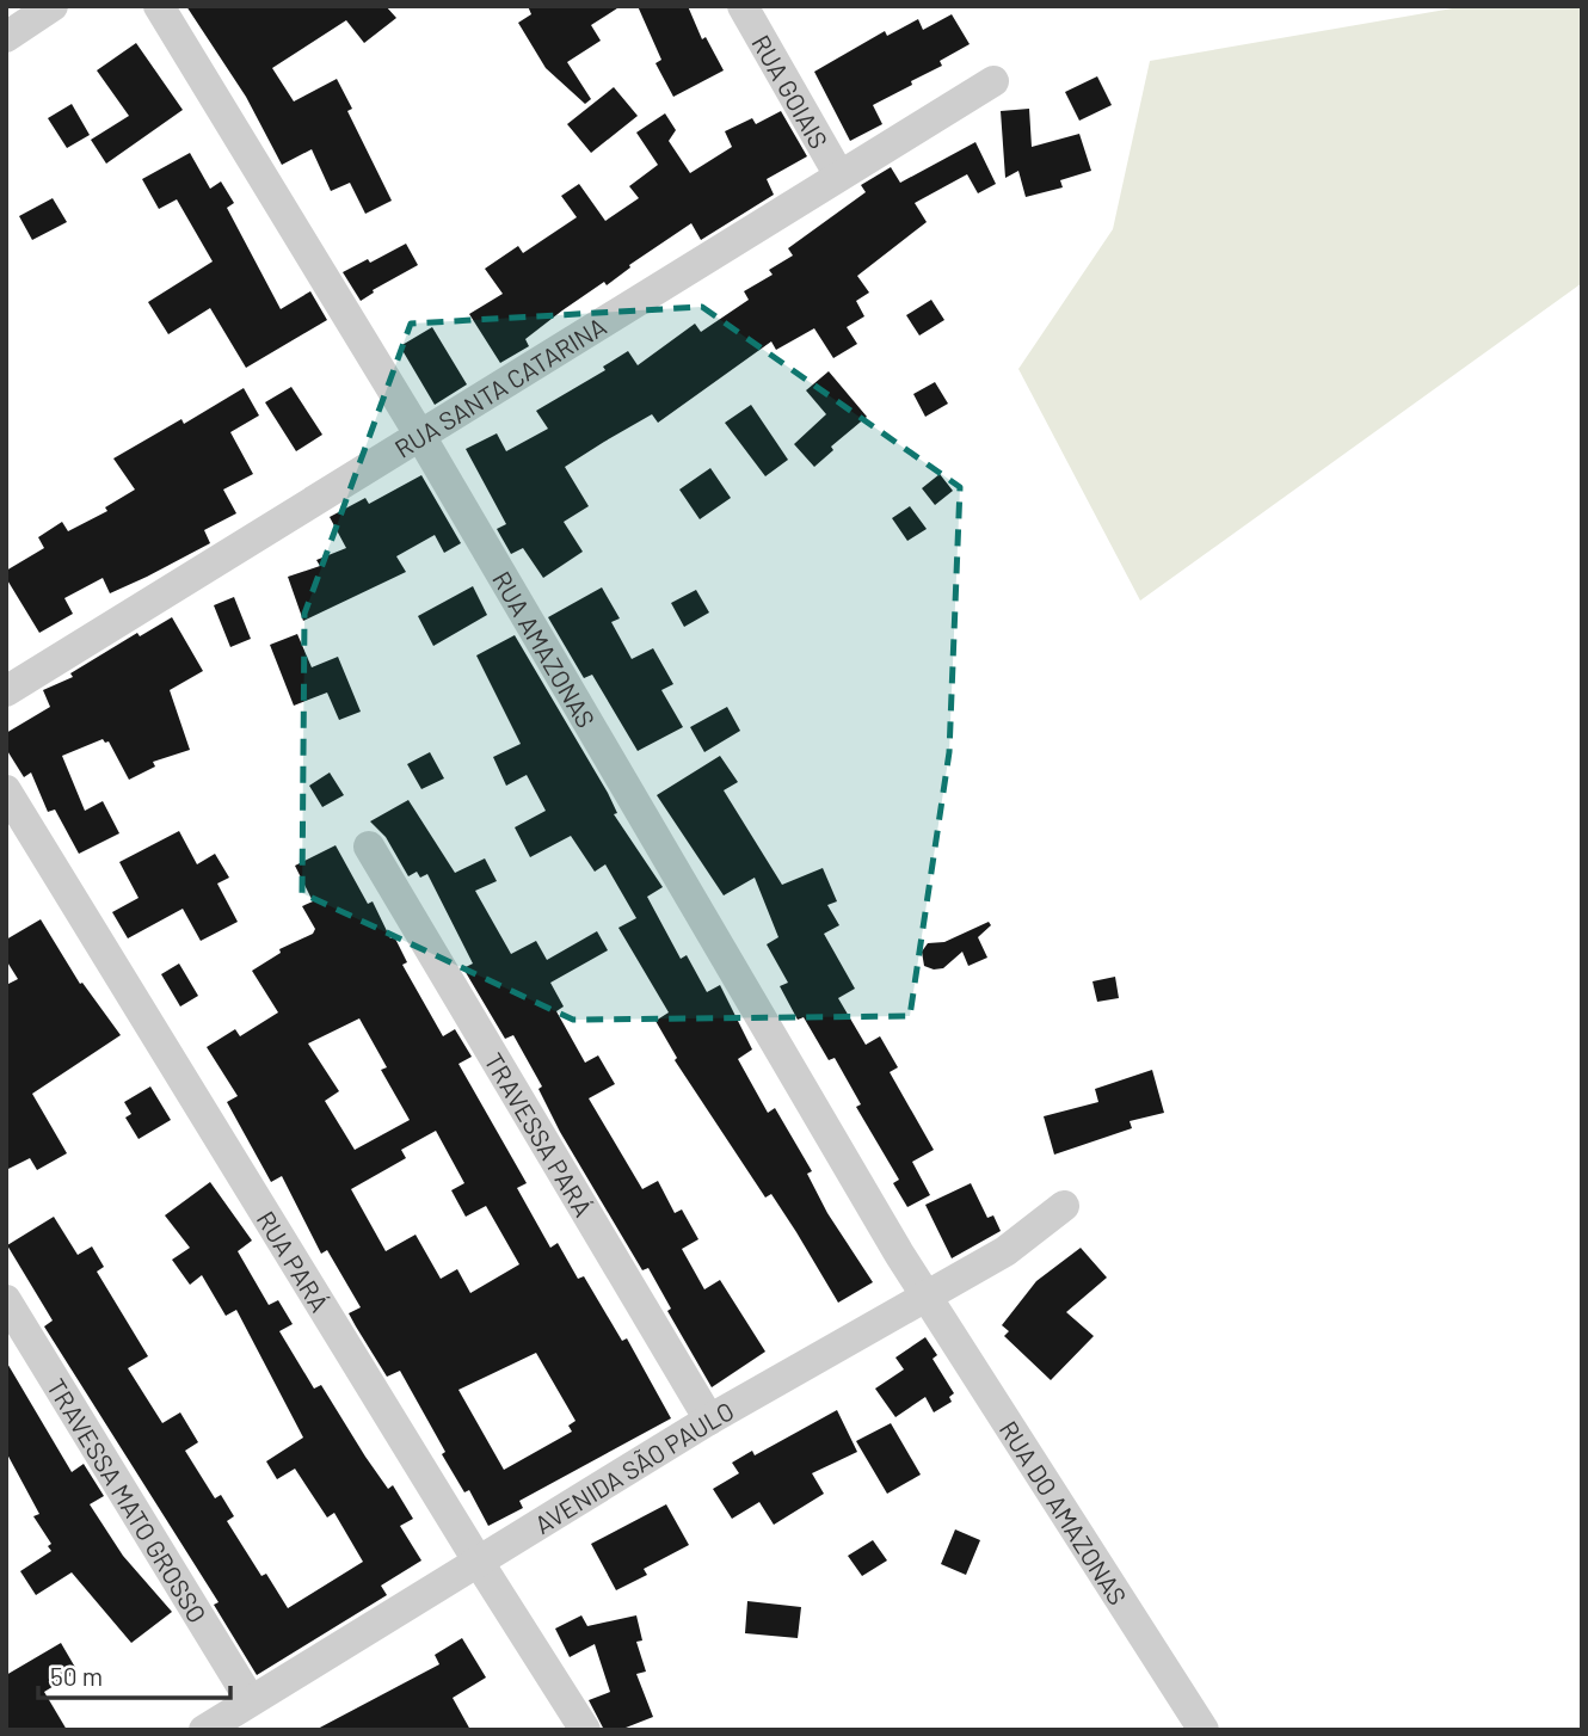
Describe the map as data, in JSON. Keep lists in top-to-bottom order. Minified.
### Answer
{"streets":{"street":["RUA GOIAIS","RUA SANTA CATARINA","RUA AMAZONAS","TRAVESSA PARÁ","RUA PARÁ","AVENIDA SÃO PAULO","TRAVESSA MATO GROSSO","RUA DO AMAZONAS"]},"crossings":[["RUA GOIAIS","RUA SANTA CATARINA"],["RUA SANTA CATARINA","RUA AMAZONAS"],["RUA AMAZONAS","AVENIDA SÃO PAULO"],["RUA AMAZONAS","RUA DO AMAZONAS"],["TRAVESSA PARÁ","AVENIDA SÃO PAULO"],["RUA PARÁ","AVENIDA SÃO PAULO"],["AVENIDA SÃO PAULO","TRAVESSA MATO GROSSO"],["AVENIDA SÃO PAULO","RUA DO AMAZONAS"]],"scale_bar":"50 m"}
